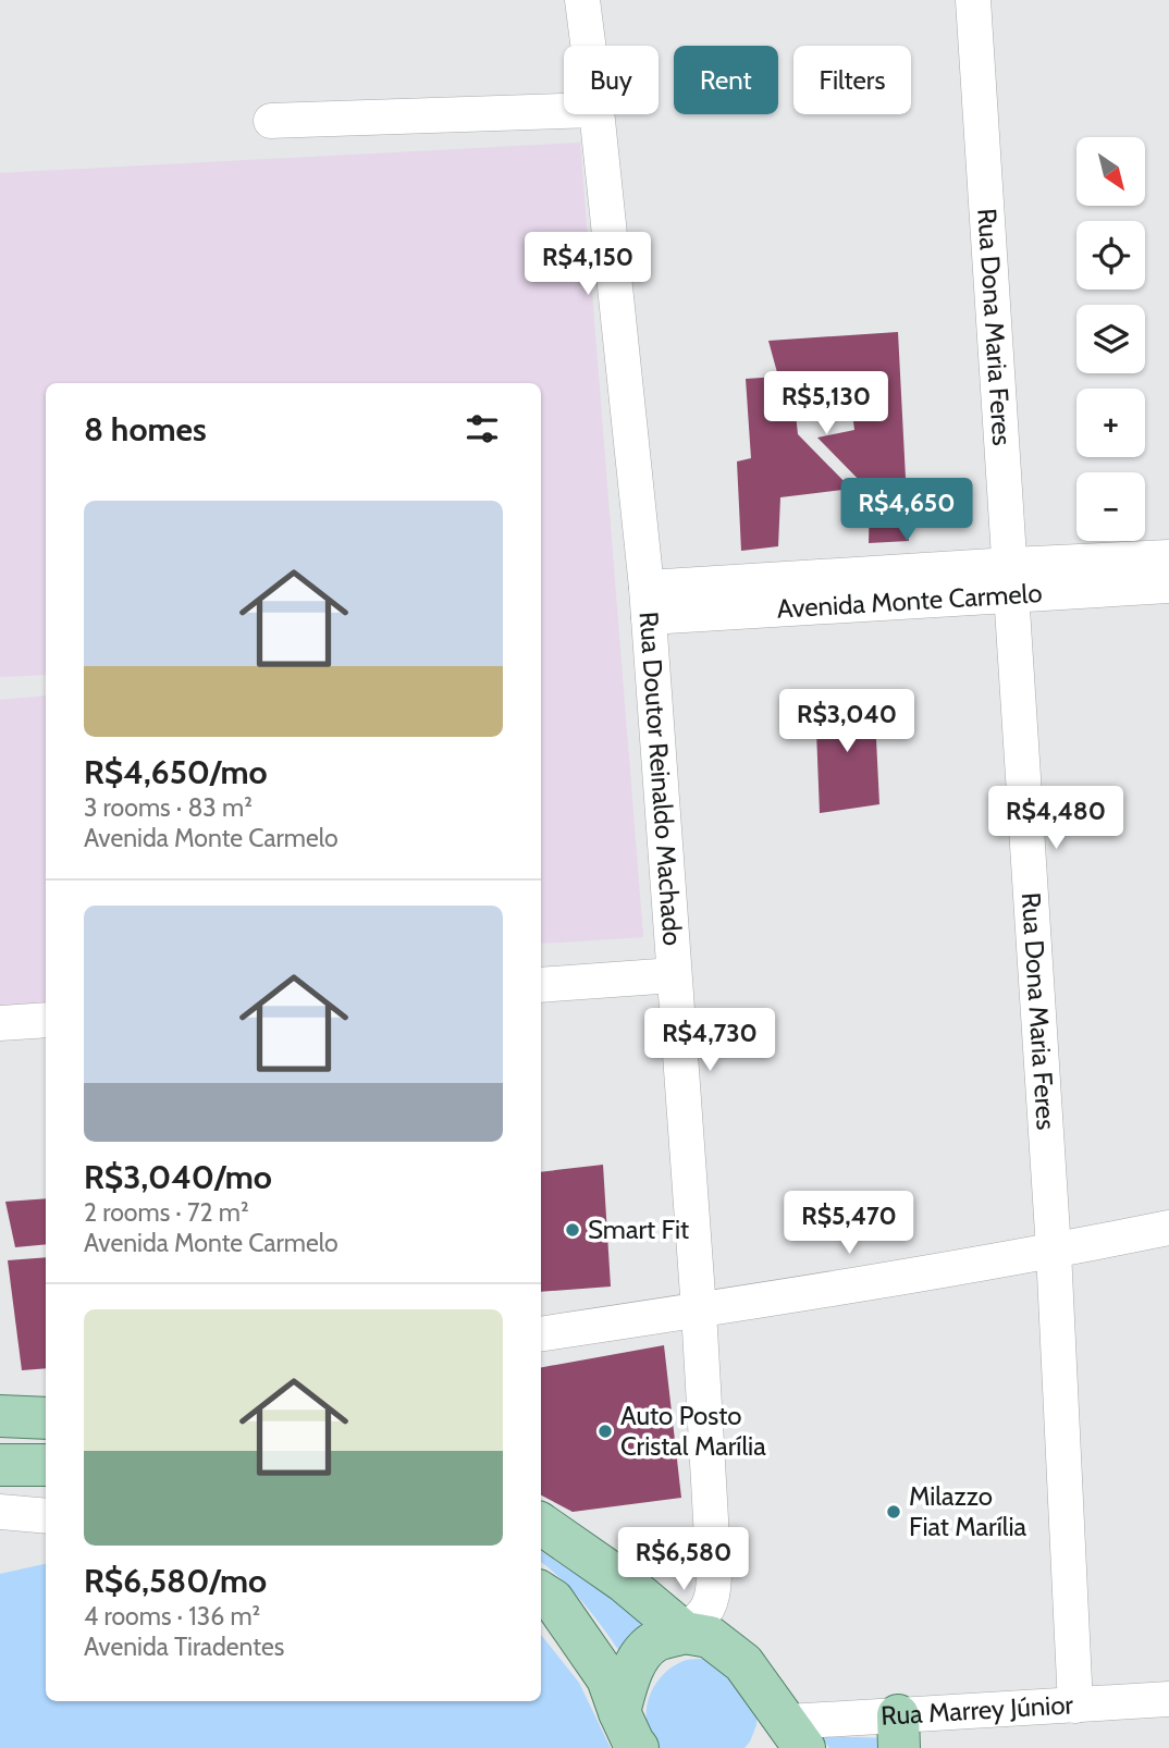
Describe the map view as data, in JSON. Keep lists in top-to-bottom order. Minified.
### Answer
{"streets":{"street":["Rua Dona Maria Feres","Avenida Monte Carmelo","Rua Doutor Reinaldo Machado","Rua Marrey Júnior"]},"crossings":[["Rua Dona Maria Feres","Avenida Monte Carmelo"],["Rua Dona Maria Feres","Rua Marrey Júnior"],["Avenida Monte Carmelo","Rua Doutor Reinaldo Machado"]],"places":["Smart Fit","Auto Posto Cristal Marília","Milazzo Fiat Marília"],"north":"bottom right","page":{"chip":["Buy","Rent","Filters"],"map_buttons":["+","−"],"price":["R$4,150","R$5,130","R$4,650","R$3,040","R$4,480","R$4,730","R$5,470","R$6,580"],"heading":"8 homes","list":[{"name":"R$4,650/mo","note":"3 rooms · 83 m² · Avenida Monte Carmelo"},{"name":"R$3,040/mo","note":"2 rooms · 72 m² · Avenida Monte Carmelo"},{"name":"R$6,580/mo","note":"4 rooms · 136 m² · Avenida Tiradentes"}]}}
